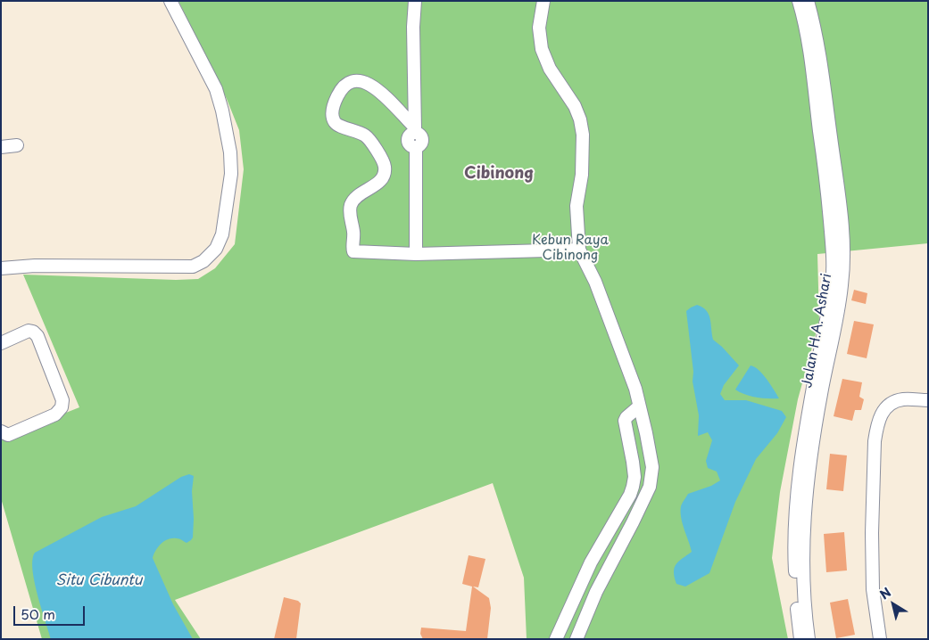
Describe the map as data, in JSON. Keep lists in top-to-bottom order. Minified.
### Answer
{"streets":{"street":["Jalan H.A. Ashari"]},"districts":["Cibinong"],"water":["Situ Cibuntu"],"parks":["Kebun Raya Cibinong"],"scale_bar":"50 m","north":"top left"}
